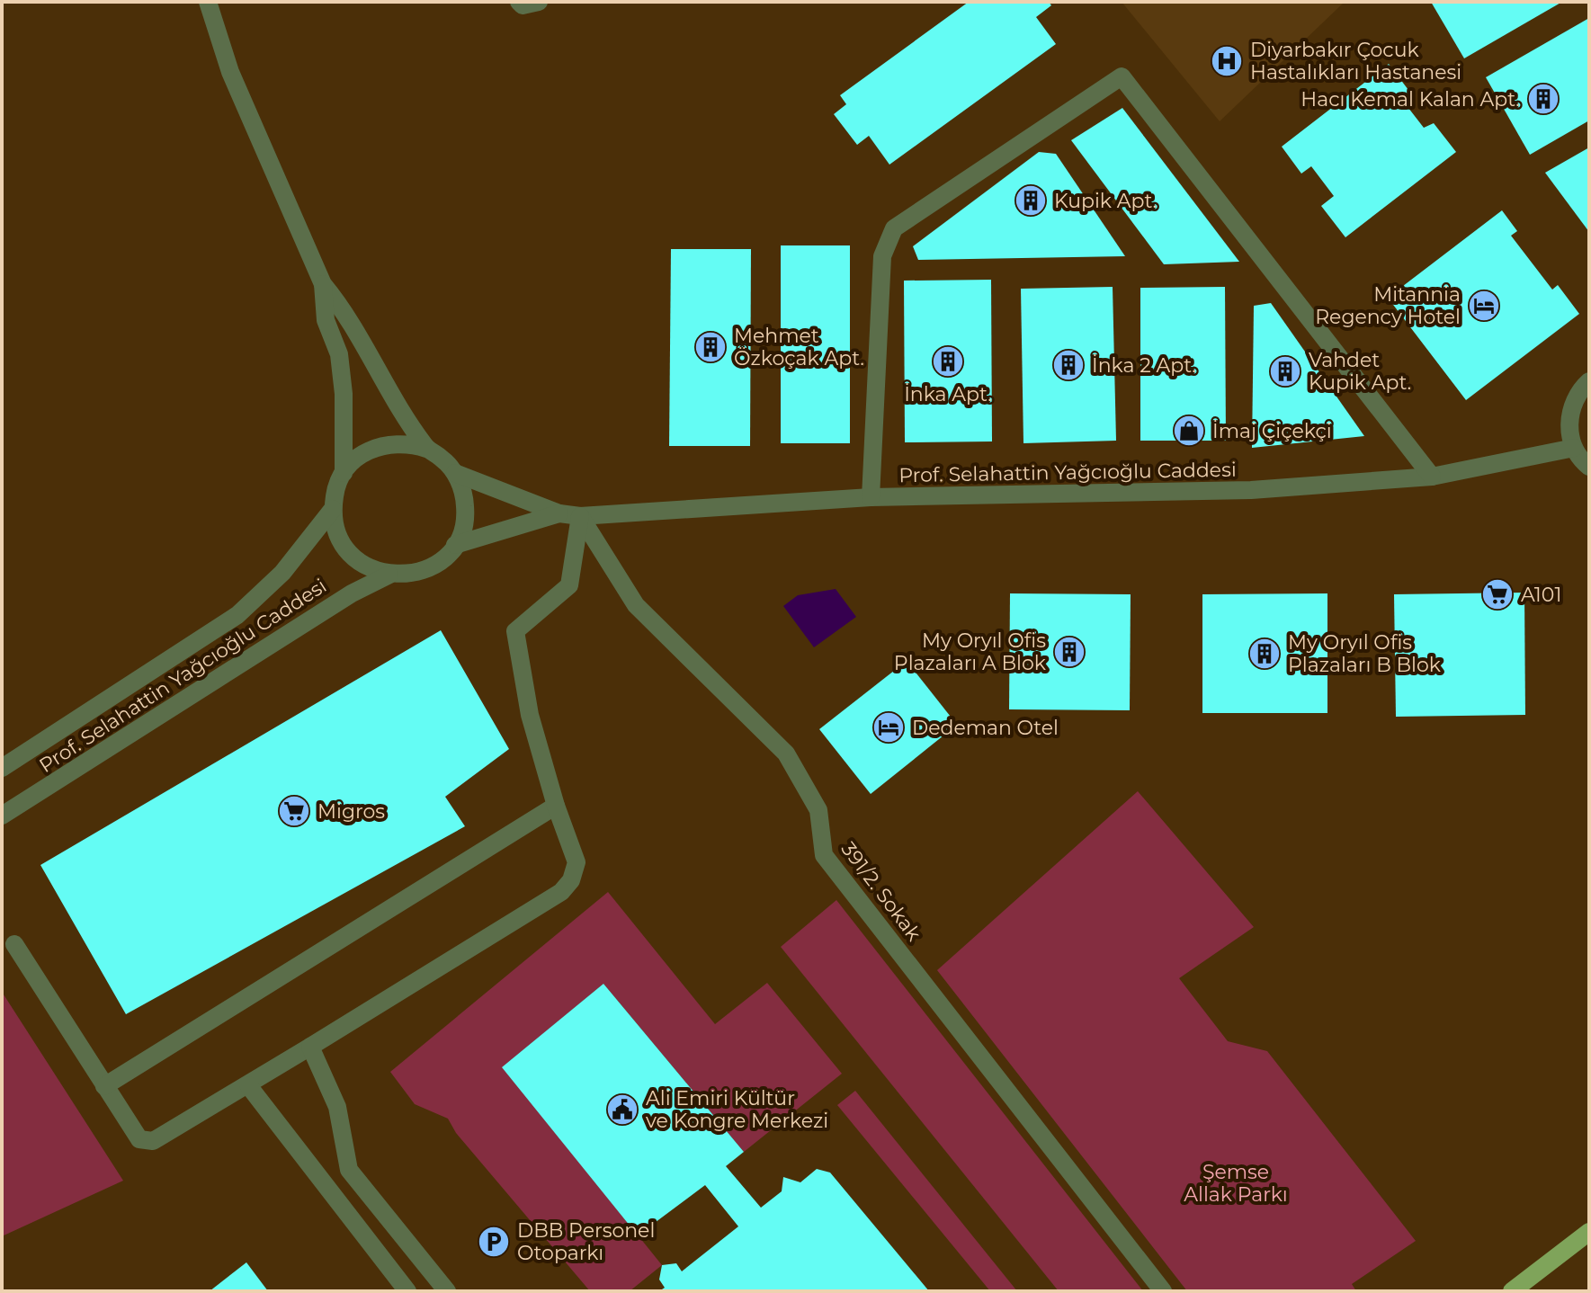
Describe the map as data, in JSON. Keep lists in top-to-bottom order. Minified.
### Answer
{"streets":{"street":["Prof. Selahattin Yağcıoğlu Caddesi","391/2. Sokak"]},"crossings":[["Prof. Selahattin Yağcıoğlu Caddesi","391/2. Sokak"]],"parks":["Şemse Allak Parkı"],"places":{"hospital":["Diyarbakır Çocuk Hastalıkları Hastanesi"],"building":["Hacı Kemal Kalan Apt.","Kupik Apt.","Mehmet Özkoçak Apt.","İnka Apt.","İnka 2 Apt.","Vahdet Kupik Apt.","My Oryıl Ofis Plazaları A Blok","My Oryıl Ofis Plazaları B Blok"],"hotel":["Mitannia Regency Hotel","Dedeman Otel"],"shop":["İmaj Çiçekçi"],"supermarket":["A101","Migros"],"public building":["Ali Emiri Kültür ve Kongre Merkezi"],"parking":["DBB Personel Otoparkı"]}}
